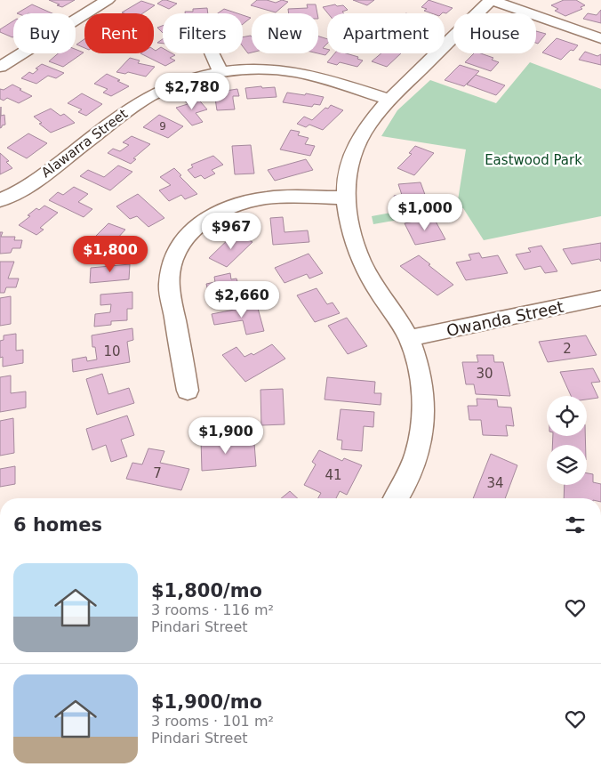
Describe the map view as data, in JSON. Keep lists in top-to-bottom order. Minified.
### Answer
{"streets":{"street":["Alawarra Street","Owanda Street"]},"parks":["Eastwood Park"],"house_numbers":["9","2","10","30","7","41","34"],"page":{"chip":["Buy","Rent","Filters","New","Apartment","House"],"price":["$2,780","$1,000","$967","$1,800","$2,660","$1,900"],"heading":"6 homes","list":[{"name":"$1,800/mo","note":"3 rooms · 116 m² · Pindari Street"},{"name":"$1,900/mo","note":"3 rooms · 101 m² · Pindari Street"}]}}
